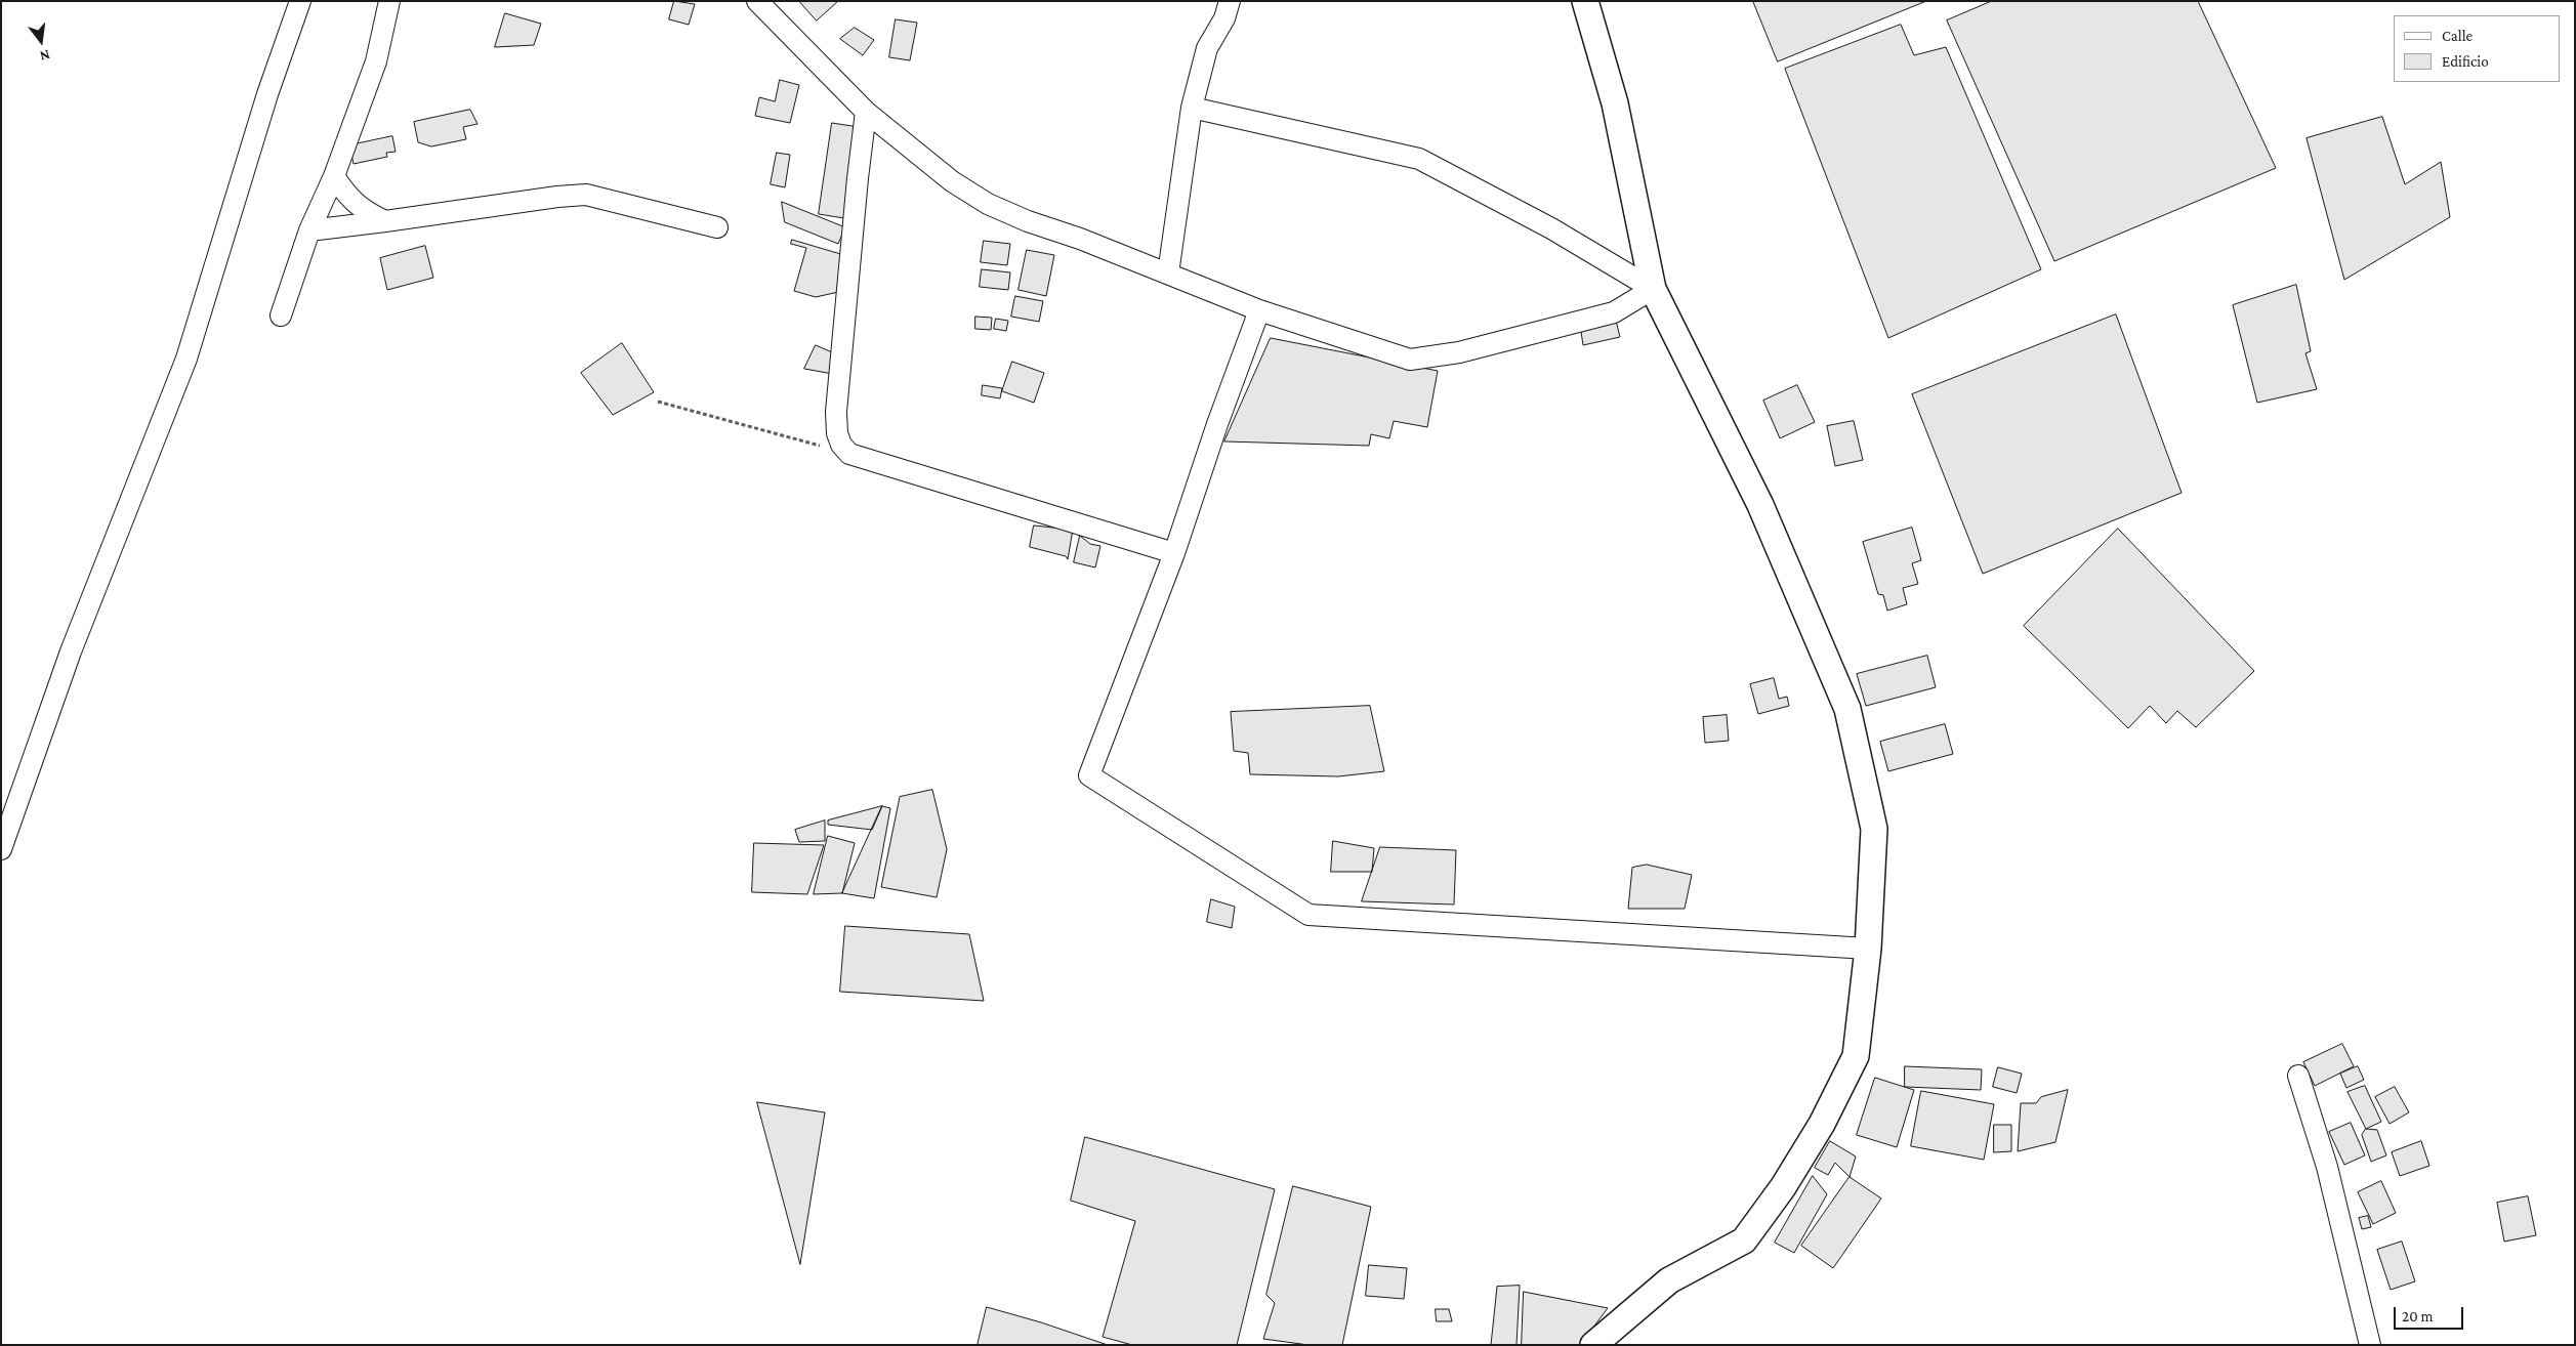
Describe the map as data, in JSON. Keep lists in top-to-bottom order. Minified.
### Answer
{"legend":["Calle","Edificio"],"scale_bar":"20 m","north":"bottom"}
